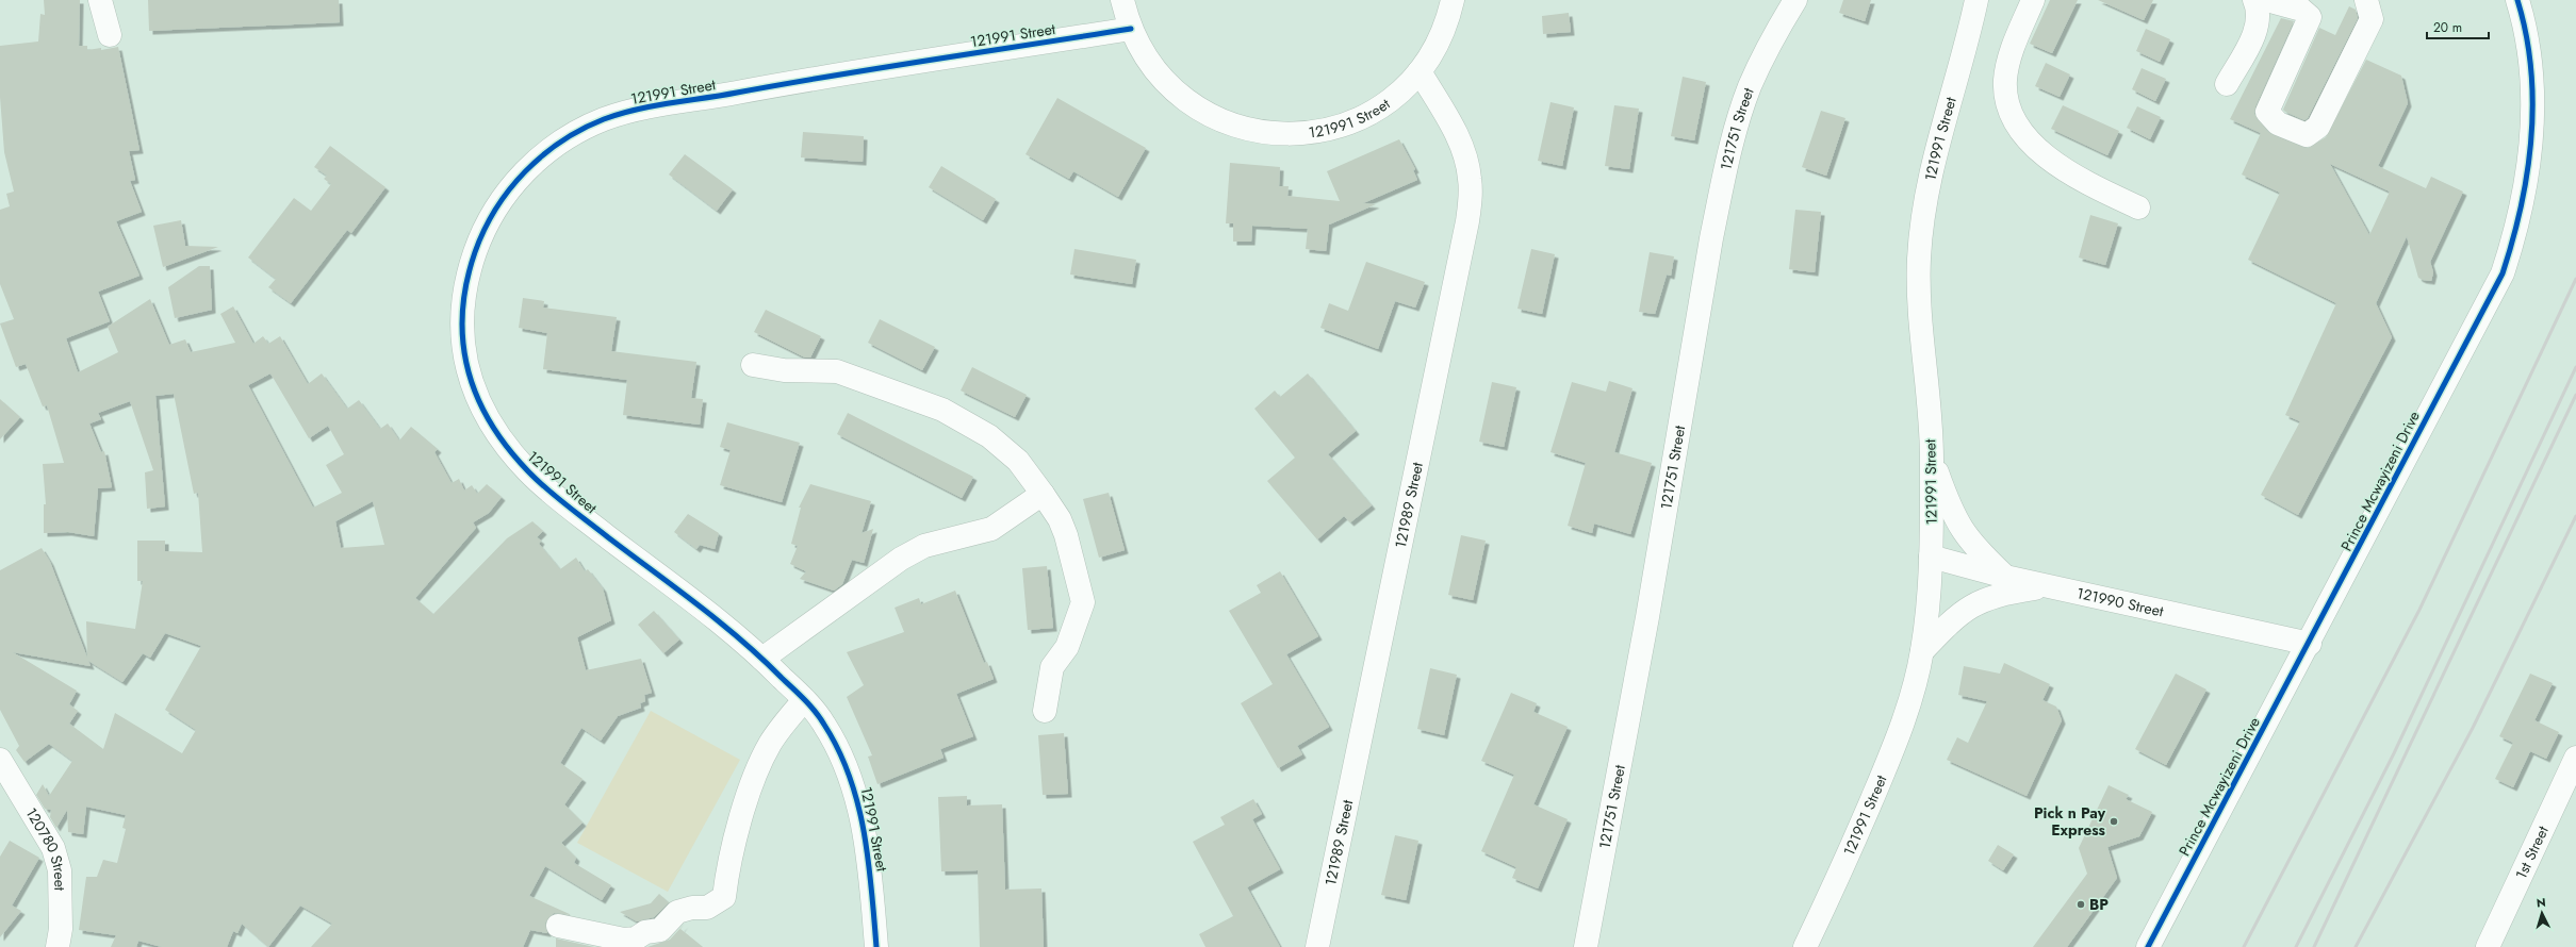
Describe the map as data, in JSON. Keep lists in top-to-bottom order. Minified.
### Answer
{"streets":{"street":["121991 Street","121751 Street","Prince Mcwayizeni Drive","121989 Street","121990 Street","120780 Street","1st Street"]},"crossings":[["121991 Street","121989 Street"],["121991 Street","121990 Street"],["Prince Mcwayizeni Drive","121990 Street"]],"places":["Pick n Pay Express","BP"],"scale_bar":"20 m","north":"top"}
